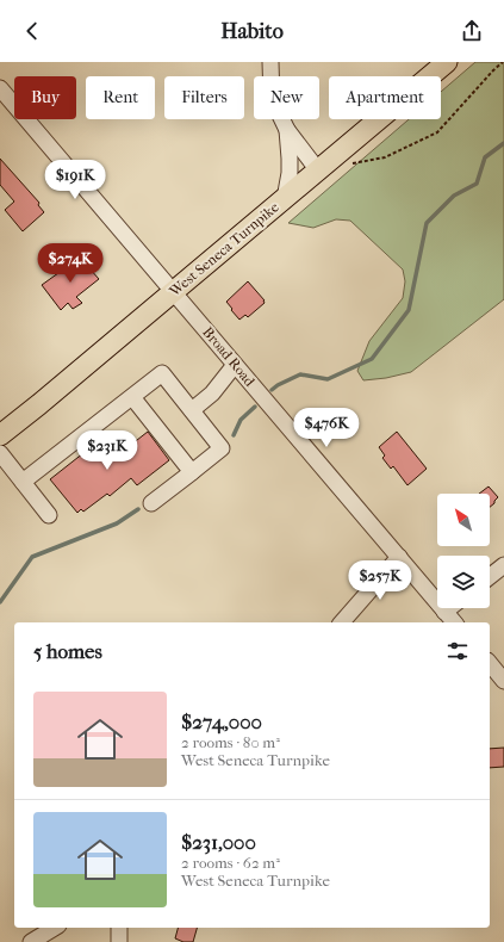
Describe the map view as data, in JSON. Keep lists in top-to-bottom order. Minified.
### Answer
{"streets":{"main road":["West Seneca Turnpike"],"street":["Broad Road"]},"crossings":[["West Seneca Turnpike","Broad Road"]],"north":"top left","page":{"header":"Habito","chip":["Buy","Rent","Filters","New","Apartment"],"price":["$191K","$274K","$476K","$231K","$257K"],"heading":"5 homes","list":[{"name":"$274,000","note":"2 rooms · 80 m² · West Seneca Turnpike"},{"name":"$231,000","note":"2 rooms · 62 m² · West Seneca Turnpike"}]}}
